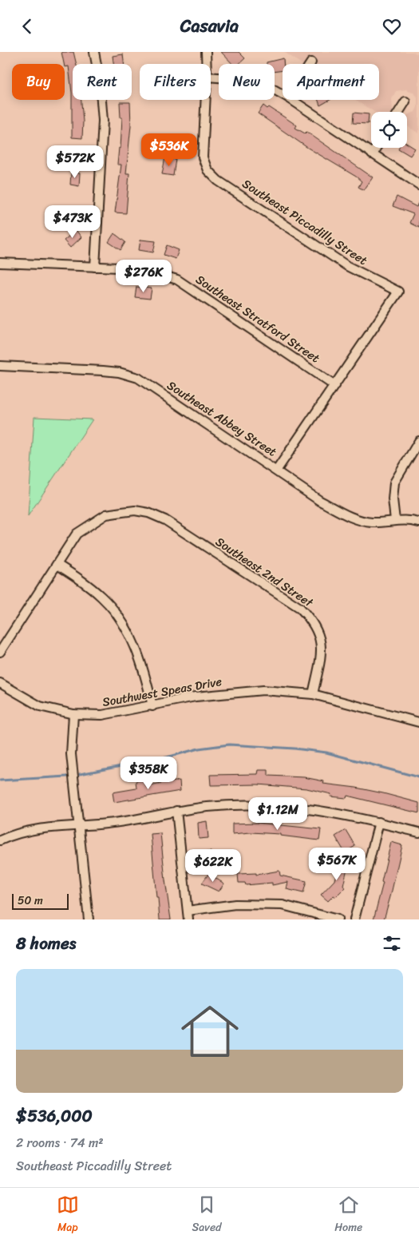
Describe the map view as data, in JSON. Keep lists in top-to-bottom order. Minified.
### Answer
{"streets":{"street":["Southeast Piccadilly Street","Southeast Stratford Street","Southeast Abbey Street","Southeast 2nd Street","Southwest Speas Drive"]},"crossings":[["Southeast Piccadilly Street","Southeast Stratford Street"],["Southeast 2nd Street","Southwest Speas Drive"]],"scale_bar":"50 m","page":{"header":"Casavia","chip":["Buy","Rent","Filters","New","Apartment"],"price":["$536K","$572K","$473K","$276K","$358K","$1.12M","$567K","$622K"],"scale":"50 m","heading":"8 homes","list":[{"name":"$536,000","note":"2 rooms · 74 m² · Southeast Piccadilly Street"}],"tabs":["Map","Saved","Home"]}}
